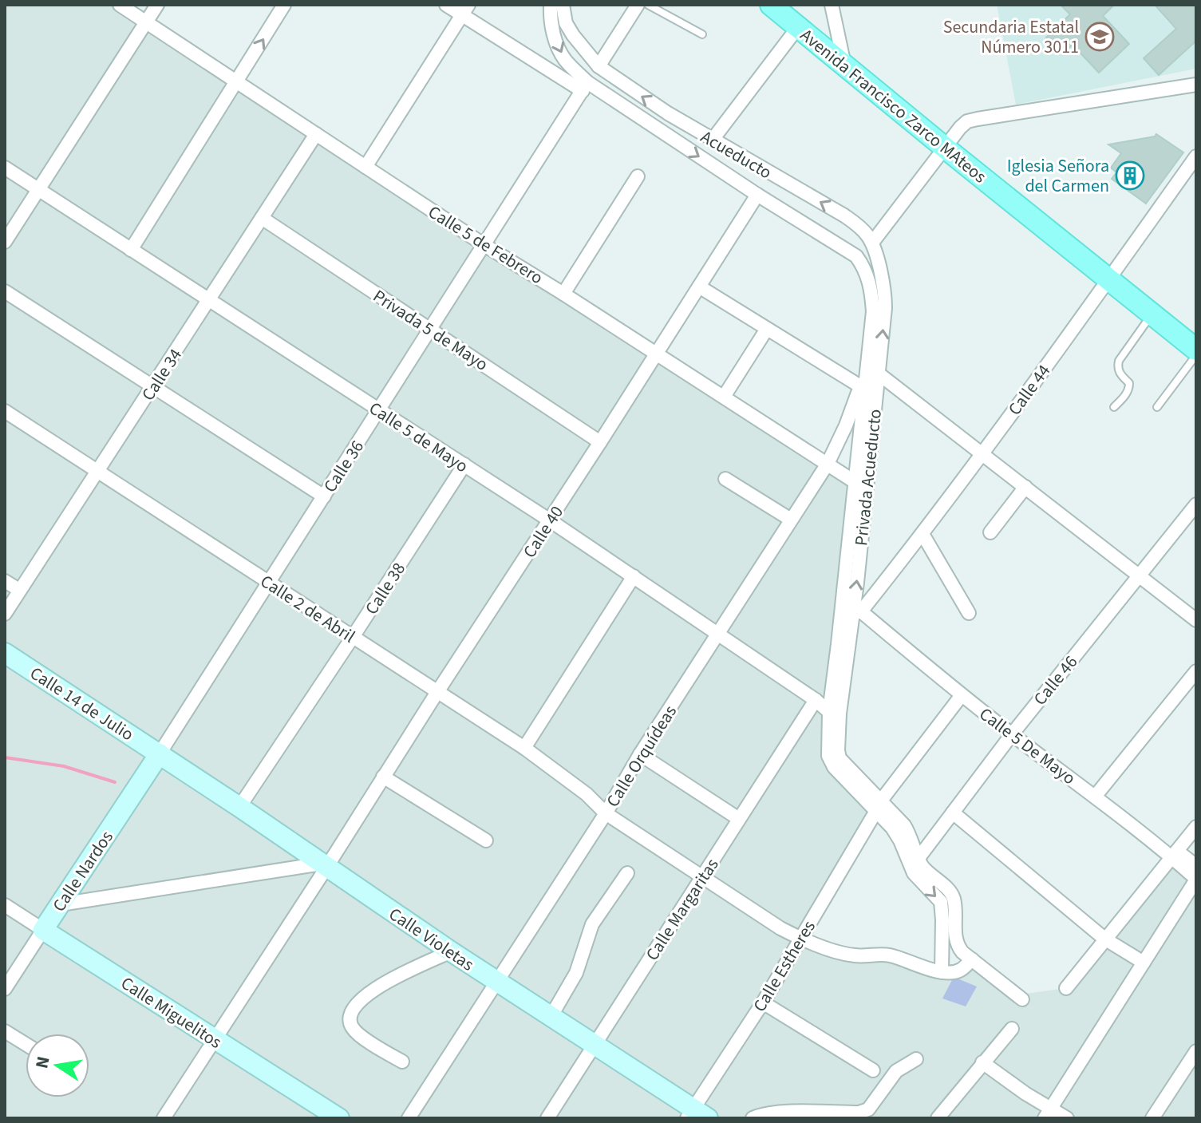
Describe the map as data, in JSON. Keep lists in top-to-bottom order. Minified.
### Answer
{"streets":{"main road":["Avenida Francisco Zarco MAteos"],"street":["Acueducto","Calle 5 de Febrero","Privada 5 de Mayo","Calle 34","Calle 44","Calle 5 de Mayo","Calle 36","Privada Acueducto","Calle 40","Calle 38","Calle 2 de Abril","Calle 46","Calle 14 de Julio","Calle 5 De Mayo","Calle Orquídeas","Calle Nardos","Calle Margaritas","Calle Violetas","Calle Estheres","Calle Miguelitos"]},"crossings":[["Avenida Francisco Zarco MAteos","Calle 44"],["Acueducto","Calle 36"],["Acueducto","Privada Acueducto"],["Acueducto","Calle 40"],["Calle 5 de Febrero","Calle 34"],["Calle 5 de Febrero","Calle 36"],["Calle 5 de Febrero","Privada Acueducto"],["Calle 5 de Febrero","Calle 40"],["Calle 5 de Febrero","Calle Orquídeas"],["Privada 5 de Mayo","Calle 34"],["Privada 5 de Mayo","Calle 36"],["Privada 5 de Mayo","Calle 40"],["Calle 34","Calle 5 de Mayo"],["Calle 34","Calle 2 de Abril"],["Calle 44","Privada Acueducto"],["Calle 44","Calle 5 De Mayo"],["Calle 5 de Mayo","Calle 36"],["Calle 5 de Mayo","Privada Acueducto"],["Calle 5 de Mayo","Calle 40"],["Calle 5 de Mayo","Calle 38"],["Calle 5 de Mayo","Calle Orquídeas"],["Calle 5 de Mayo","Calle Margaritas"],["Calle 36","Calle 2 de Abril"],["Calle 36","Calle 14 de Julio"],["Calle 36","Calle Nardos"],["Calle 36","Calle Violetas"],["Privada Acueducto","Calle 5 De Mayo"],["Privada Acueducto","Calle Orquídeas"],["Calle 40","Calle 2 de Abril"],["Calle 40","Calle Violetas"],["Calle 40","Calle Miguelitos"],["Calle 38","Calle 2 de Abril"],["Calle 38","Calle Violetas"],["Calle 2 de Abril","Calle Orquídeas"],["Calle 46","Calle 5 De Mayo"],["Calle 14 de Julio","Calle Nardos"],["Calle 14 de Julio","Calle Violetas"],["Calle 5 De Mayo","Calle Estheres"],["Calle Orquídeas","Calle Violetas"],["Calle Nardos","Calle Violetas"],["Calle Nardos","Calle Miguelitos"],["Calle Margaritas","Calle Violetas"],["Calle Violetas","Calle Estheres"]],"places":{"school or university":["Secundaria Estatal Número 3011"],"building":["Iglesia Señora del Carmen"]},"north":"left"}
